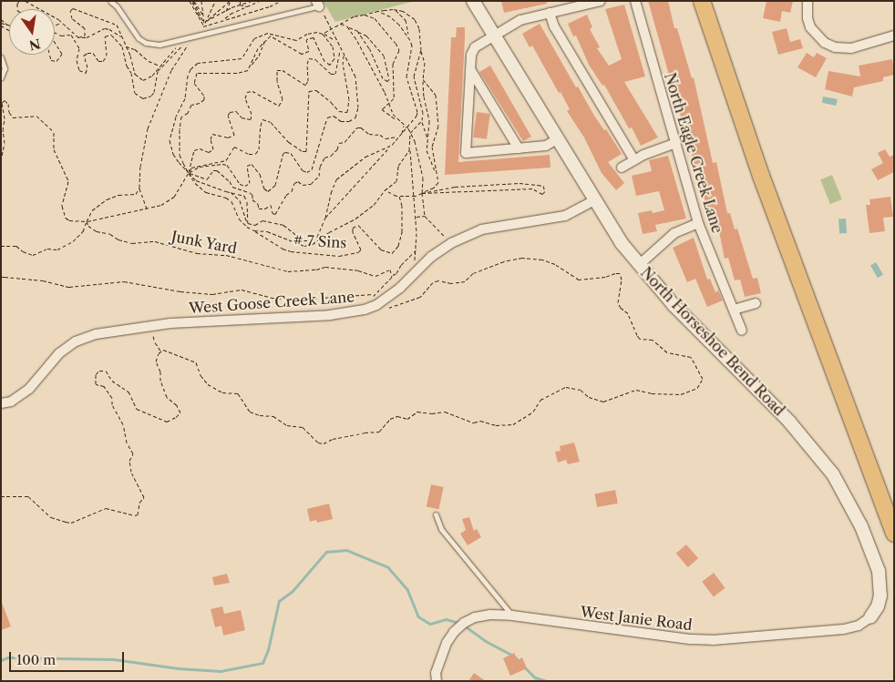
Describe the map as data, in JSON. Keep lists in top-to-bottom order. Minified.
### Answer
{"streets":{"street":["North Eagle Creek Lane","West Goose Creek Lane","North Horseshoe Bend Road","West Janie Road"],"path":["# 7 Sins","Junk Yard"]},"crossings":[["West Goose Creek Lane","North Horseshoe Bend Road"],["North Horseshoe Bend Road","West Janie Road"]],"scale_bar":"100 m","north":"bottom"}
